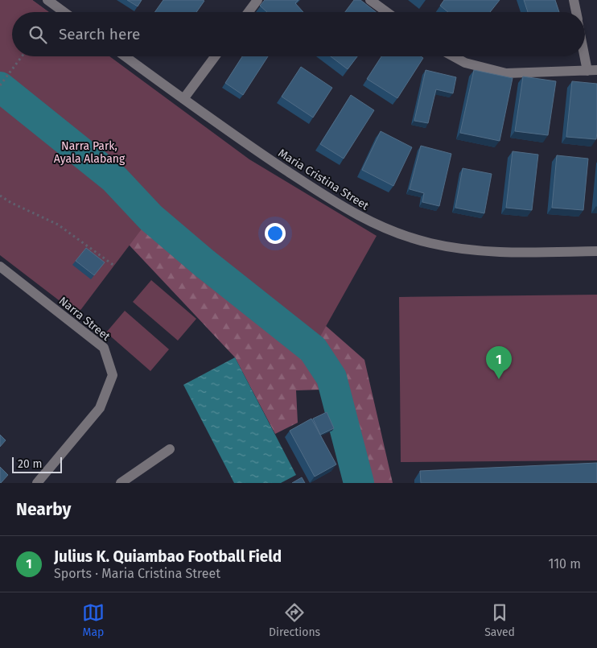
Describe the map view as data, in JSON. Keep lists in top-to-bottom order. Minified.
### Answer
{"streets":{"street":["Maria Cristina Street","Narra Street"]},"parks":["Narra Park, Ayala Alabang"],"scale_bar":"20 m","page":{"search":"Search here","pins":"1","scale":"20 m","heading":"Nearby","list":[{"mark":"1","name":"Julius K. Quiambao Football Field","note":"Sports · Maria Cristina Street","value":"110 m"}],"nav":["Map","Directions","Saved"]}}
